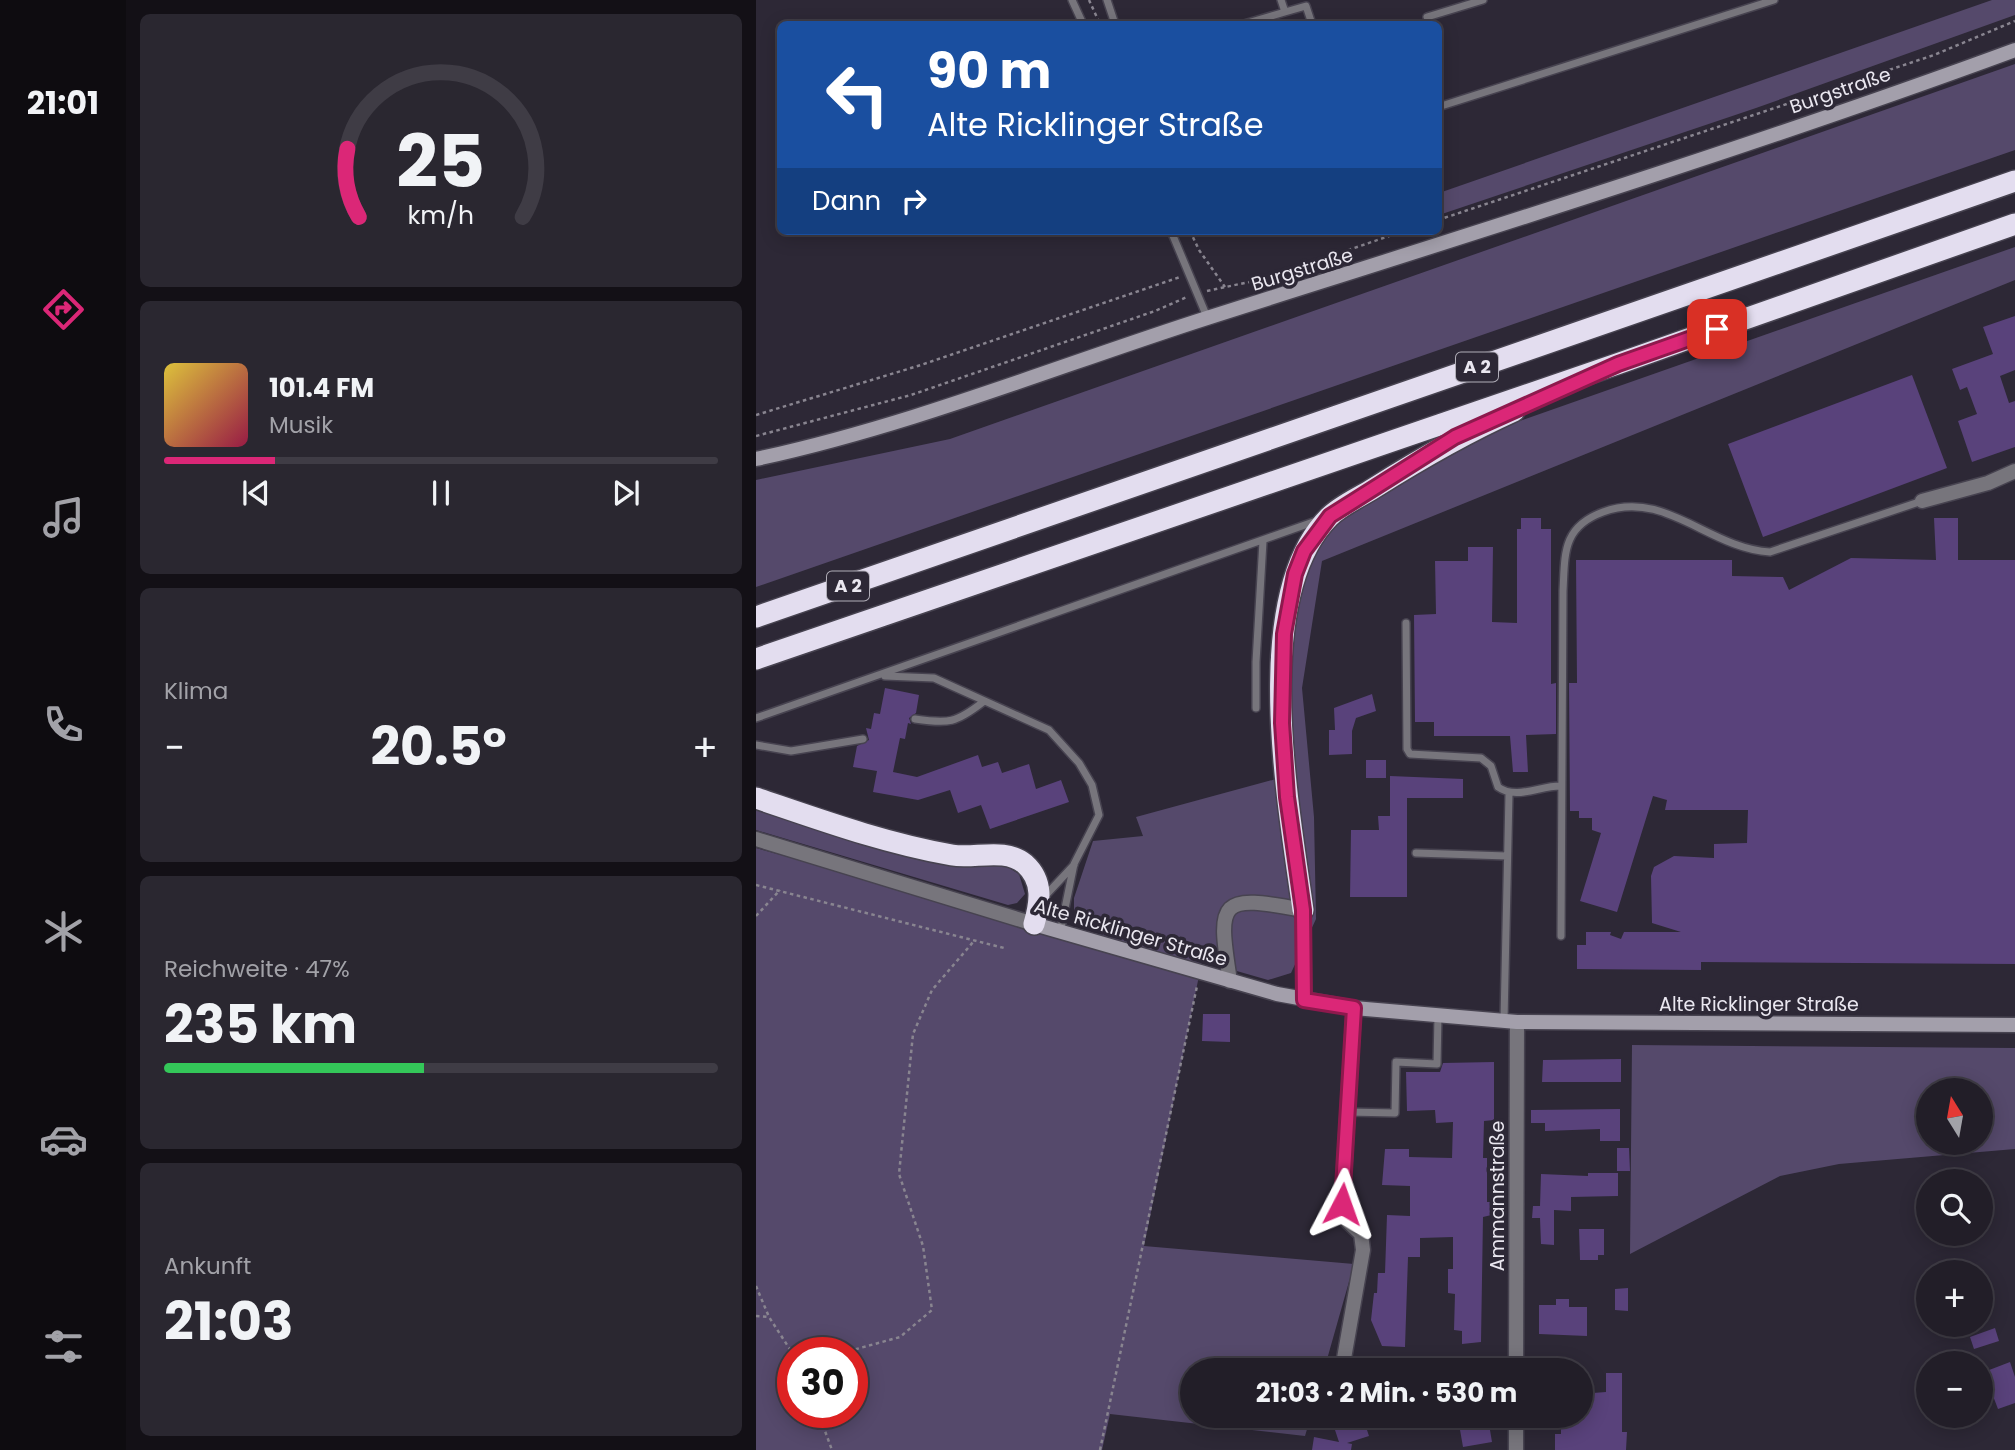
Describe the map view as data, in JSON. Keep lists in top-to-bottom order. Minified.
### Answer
{"streets":{"highway":["A 2"],"street":["Burgstraße","Alte Ricklinger Straße","Ammannstraße"]},"crossings":[["Alte Ricklinger Straße","Ammannstraße"]],"north":"top","page":{"tabs":"21:01","turn":["90 m","Alte Ricklinger Straße"],"then":"Dann","song":["101.4 FM","Musik"],"tile":["Klima",["Reichweite · 47%","235 km"],["Ankunft","21:03"]],"heat":["−","20.5°","+"],"map_buttons":["+","−"],"limit":"30","trip":"21:03 · 2 Min. · 530 m","gauge":["25","km/h"]}}
